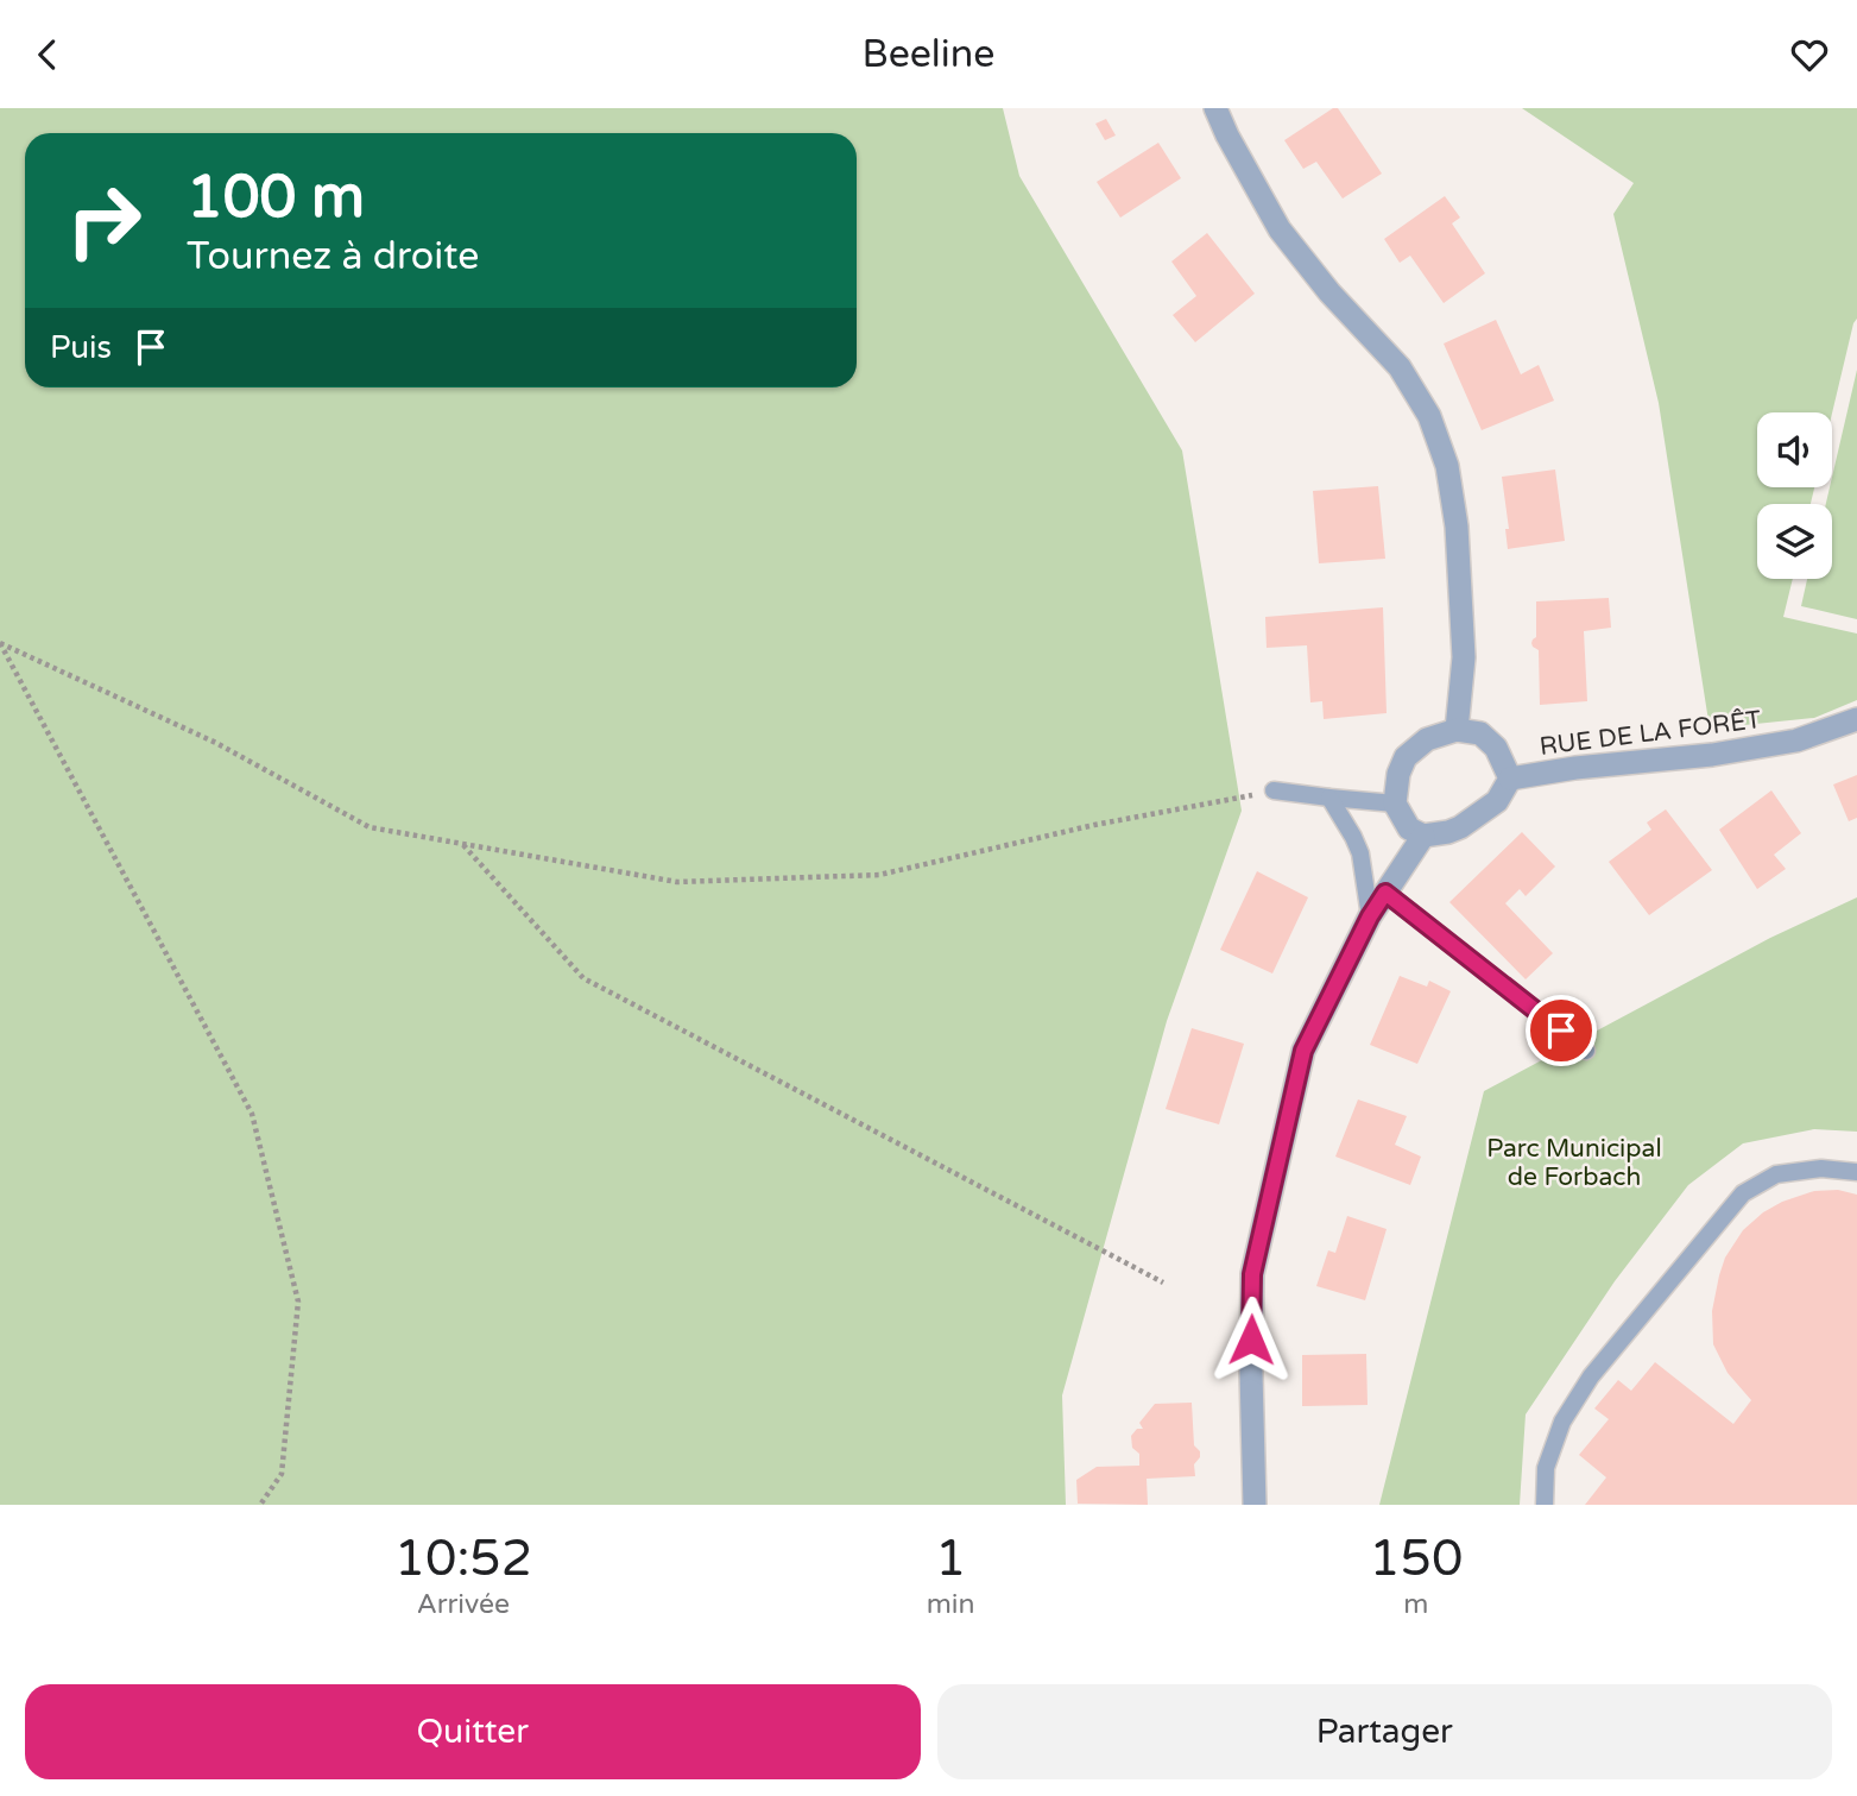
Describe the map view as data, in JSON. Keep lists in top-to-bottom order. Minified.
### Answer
{"streets":{"street":["RUE DE LA FORÊT"]},"parks":["Parc Municipal de Forbach"],"page":{"header":"Beeline","turn":["100 m","Tournez à droite"],"then":"Puis","eta":["10:52","Arrivée","1","min","150","m"],"buttons":["Quitter","Partager"]}}
